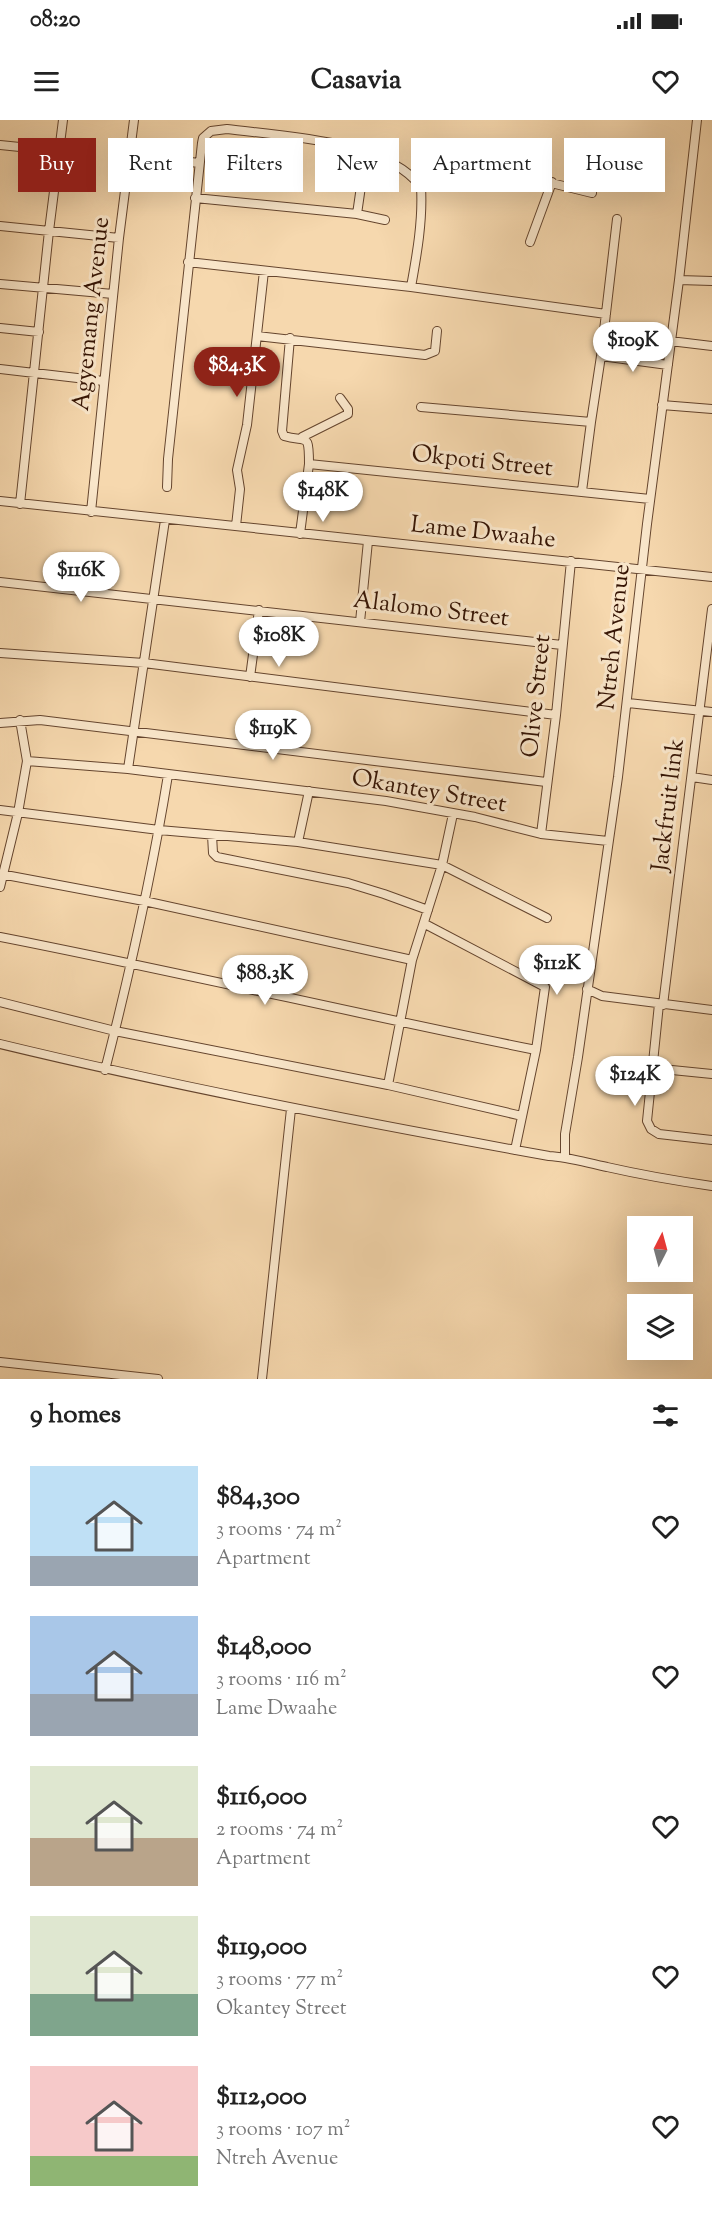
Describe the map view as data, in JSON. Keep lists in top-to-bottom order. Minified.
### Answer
{"streets":{"street":["Agyemang Avenue","Okpoti Street","Lame Dwaahe","Alalomo Street","Ntreh Avenue","Olive Street","Okantey Street","Jackfruit link"]},"crossings":[["Agyemang Avenue","Lame Dwaahe"],["Okpoti Street","Ntreh Avenue"],["Lame Dwaahe","Ntreh Avenue"],["Lame Dwaahe","Olive Street"],["Alalomo Street","Olive Street"],["Ntreh Avenue","Okantey Street"],["Olive Street","Okantey Street"]],"north":"top","page":{"status":"08:20","header":"Casavia","chip":["Buy","Rent","Filters","New","Apartment","House"],"price":["$109K","$84.3K","$148K","$116K","$108K","$119K","$112K","$88.3K","$124K"],"heading":"9 homes","list":[{"name":"$84,300","note":"3 rooms · 74 m² · Apartment"},{"name":"$148,000","note":"3 rooms · 116 m² · Lame Dwaahe"},{"name":"$116,000","note":"2 rooms · 74 m² · Apartment"},{"name":"$119,000","note":"3 rooms · 77 m² · Okantey Street"},{"name":"$112,000","note":"3 rooms · 107 m² · Ntreh Avenue"}]}}
